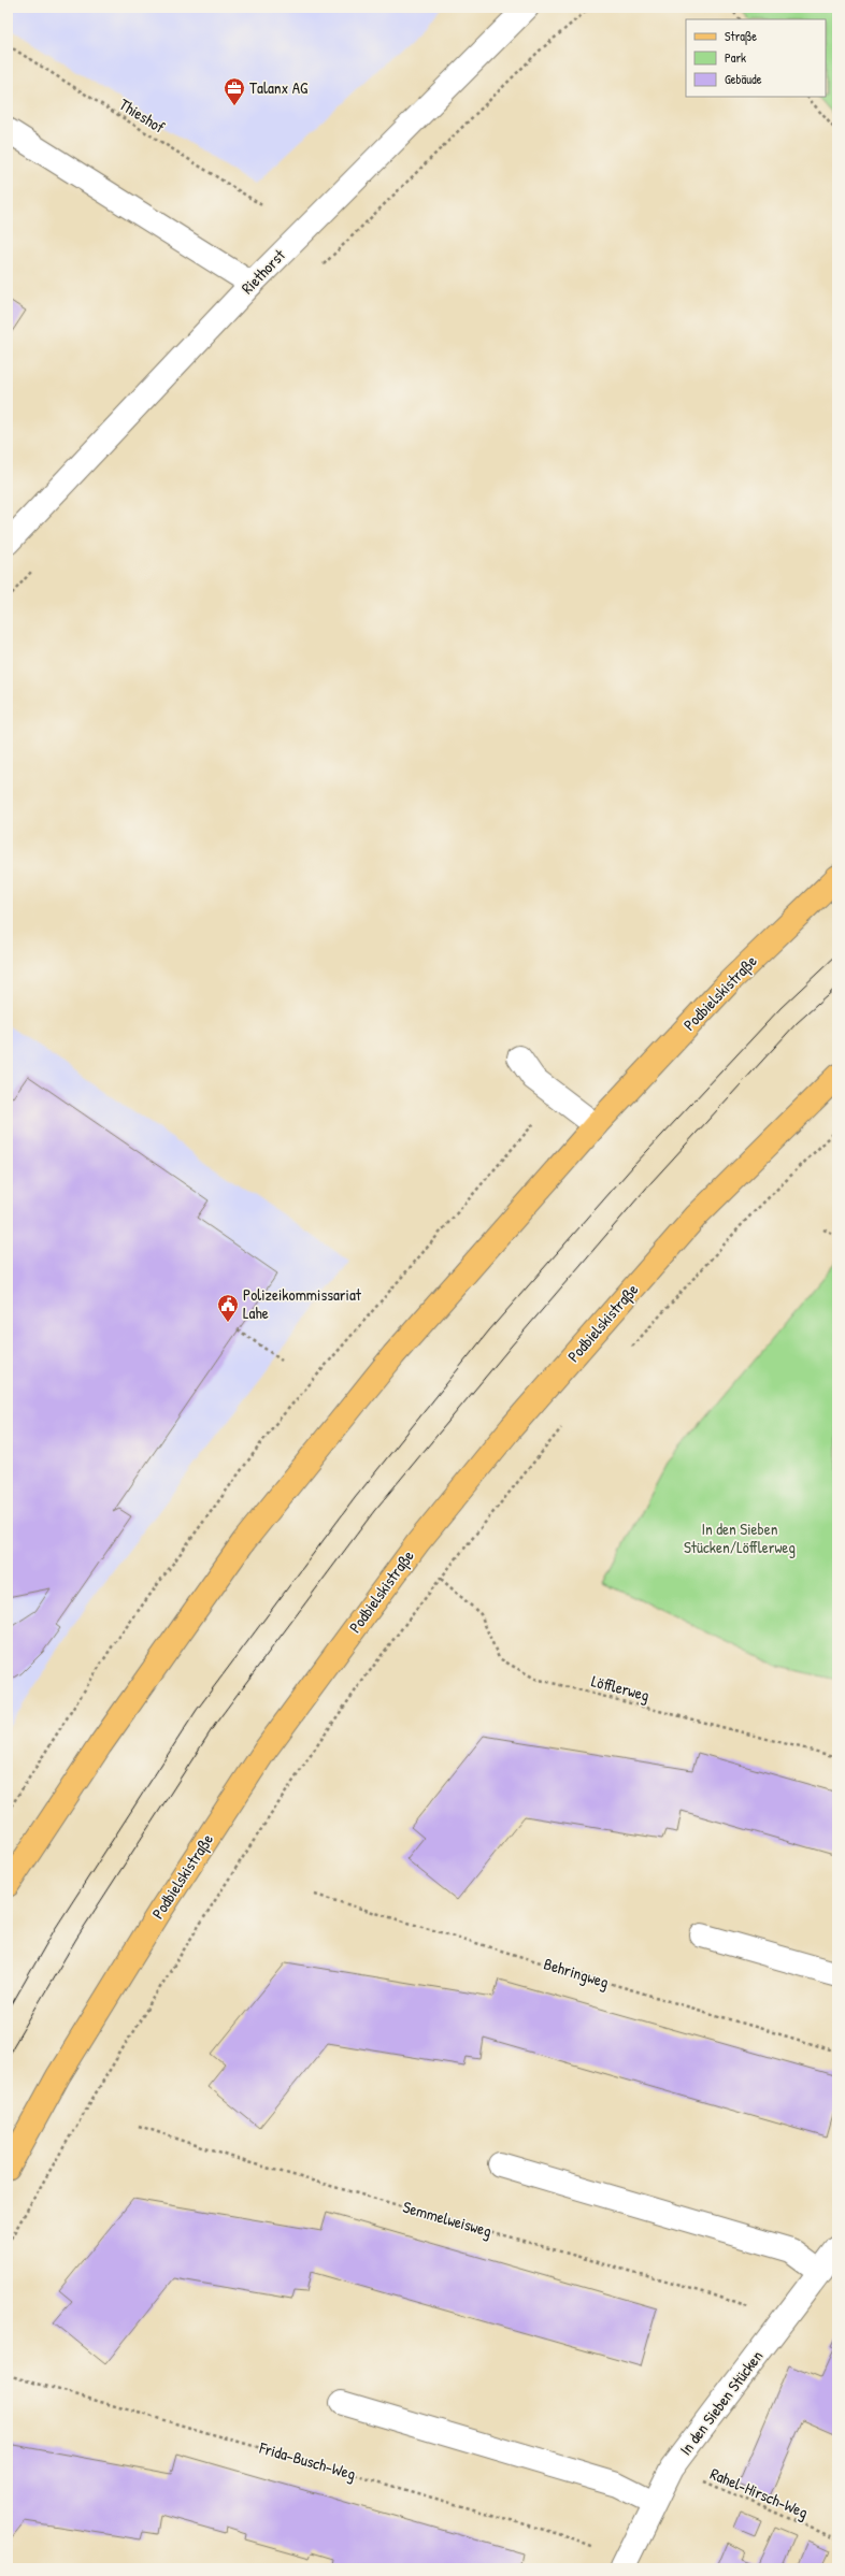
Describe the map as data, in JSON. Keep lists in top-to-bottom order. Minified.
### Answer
{"streets":{"main road":["Podbielskistraße"],"street":["Riethorst","In den Sieben Stücken"],"path":["Thieshof","Löfflerweg","Behringweg","Semmelweisweg","Frida-Busch-Weg","Rahel-Hirsch-Weg"]},"crossings":[["In den Sieben Stücken","Rahel-Hirsch-Weg"]],"parks":["In den Sieben Stücken/Löfflerweg"],"places":{"office":["Talanx AG"],"public building":["Polizeikommissariat Lahe"]},"legend":["Straße","Park","Gebäude"]}
